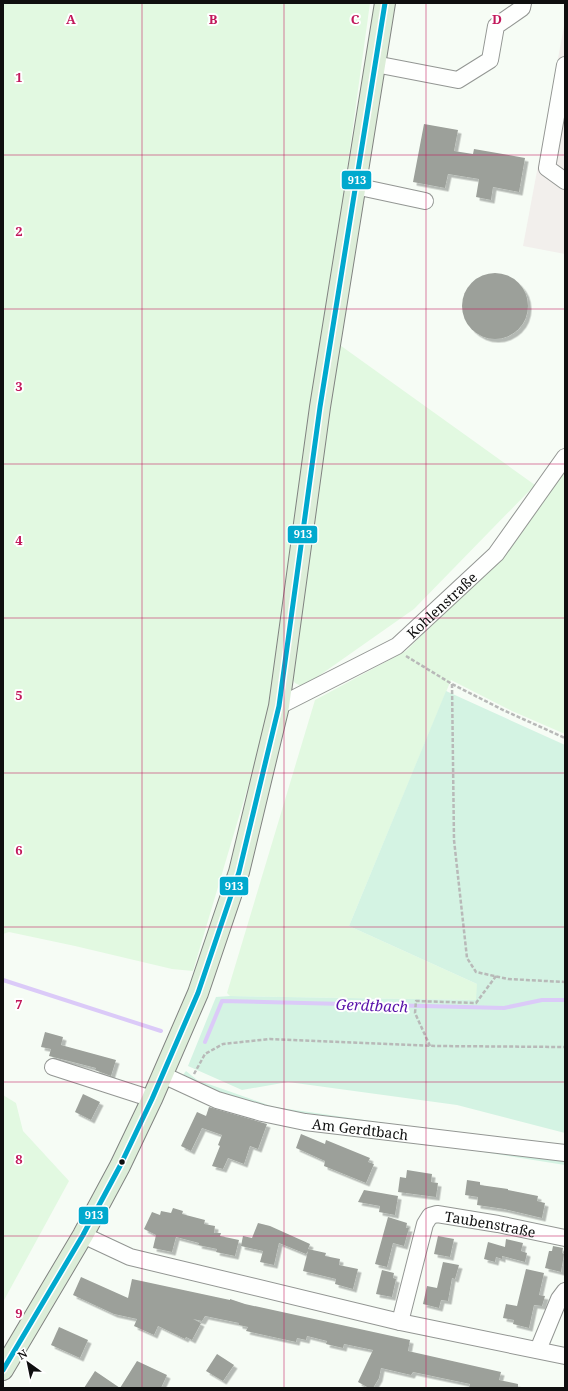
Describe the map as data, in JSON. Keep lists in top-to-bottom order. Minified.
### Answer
{"streets":{"street":["Kohlenstraße","Am Gerdtbach","Taubenstraße"]},"water":["Gerdtbach"],"lines":["transit line 913"],"north":"top left","grid":{"columns":["A","B","C","D"],"rows":["1","2","3","4","5","6","7","8","9"]}}
